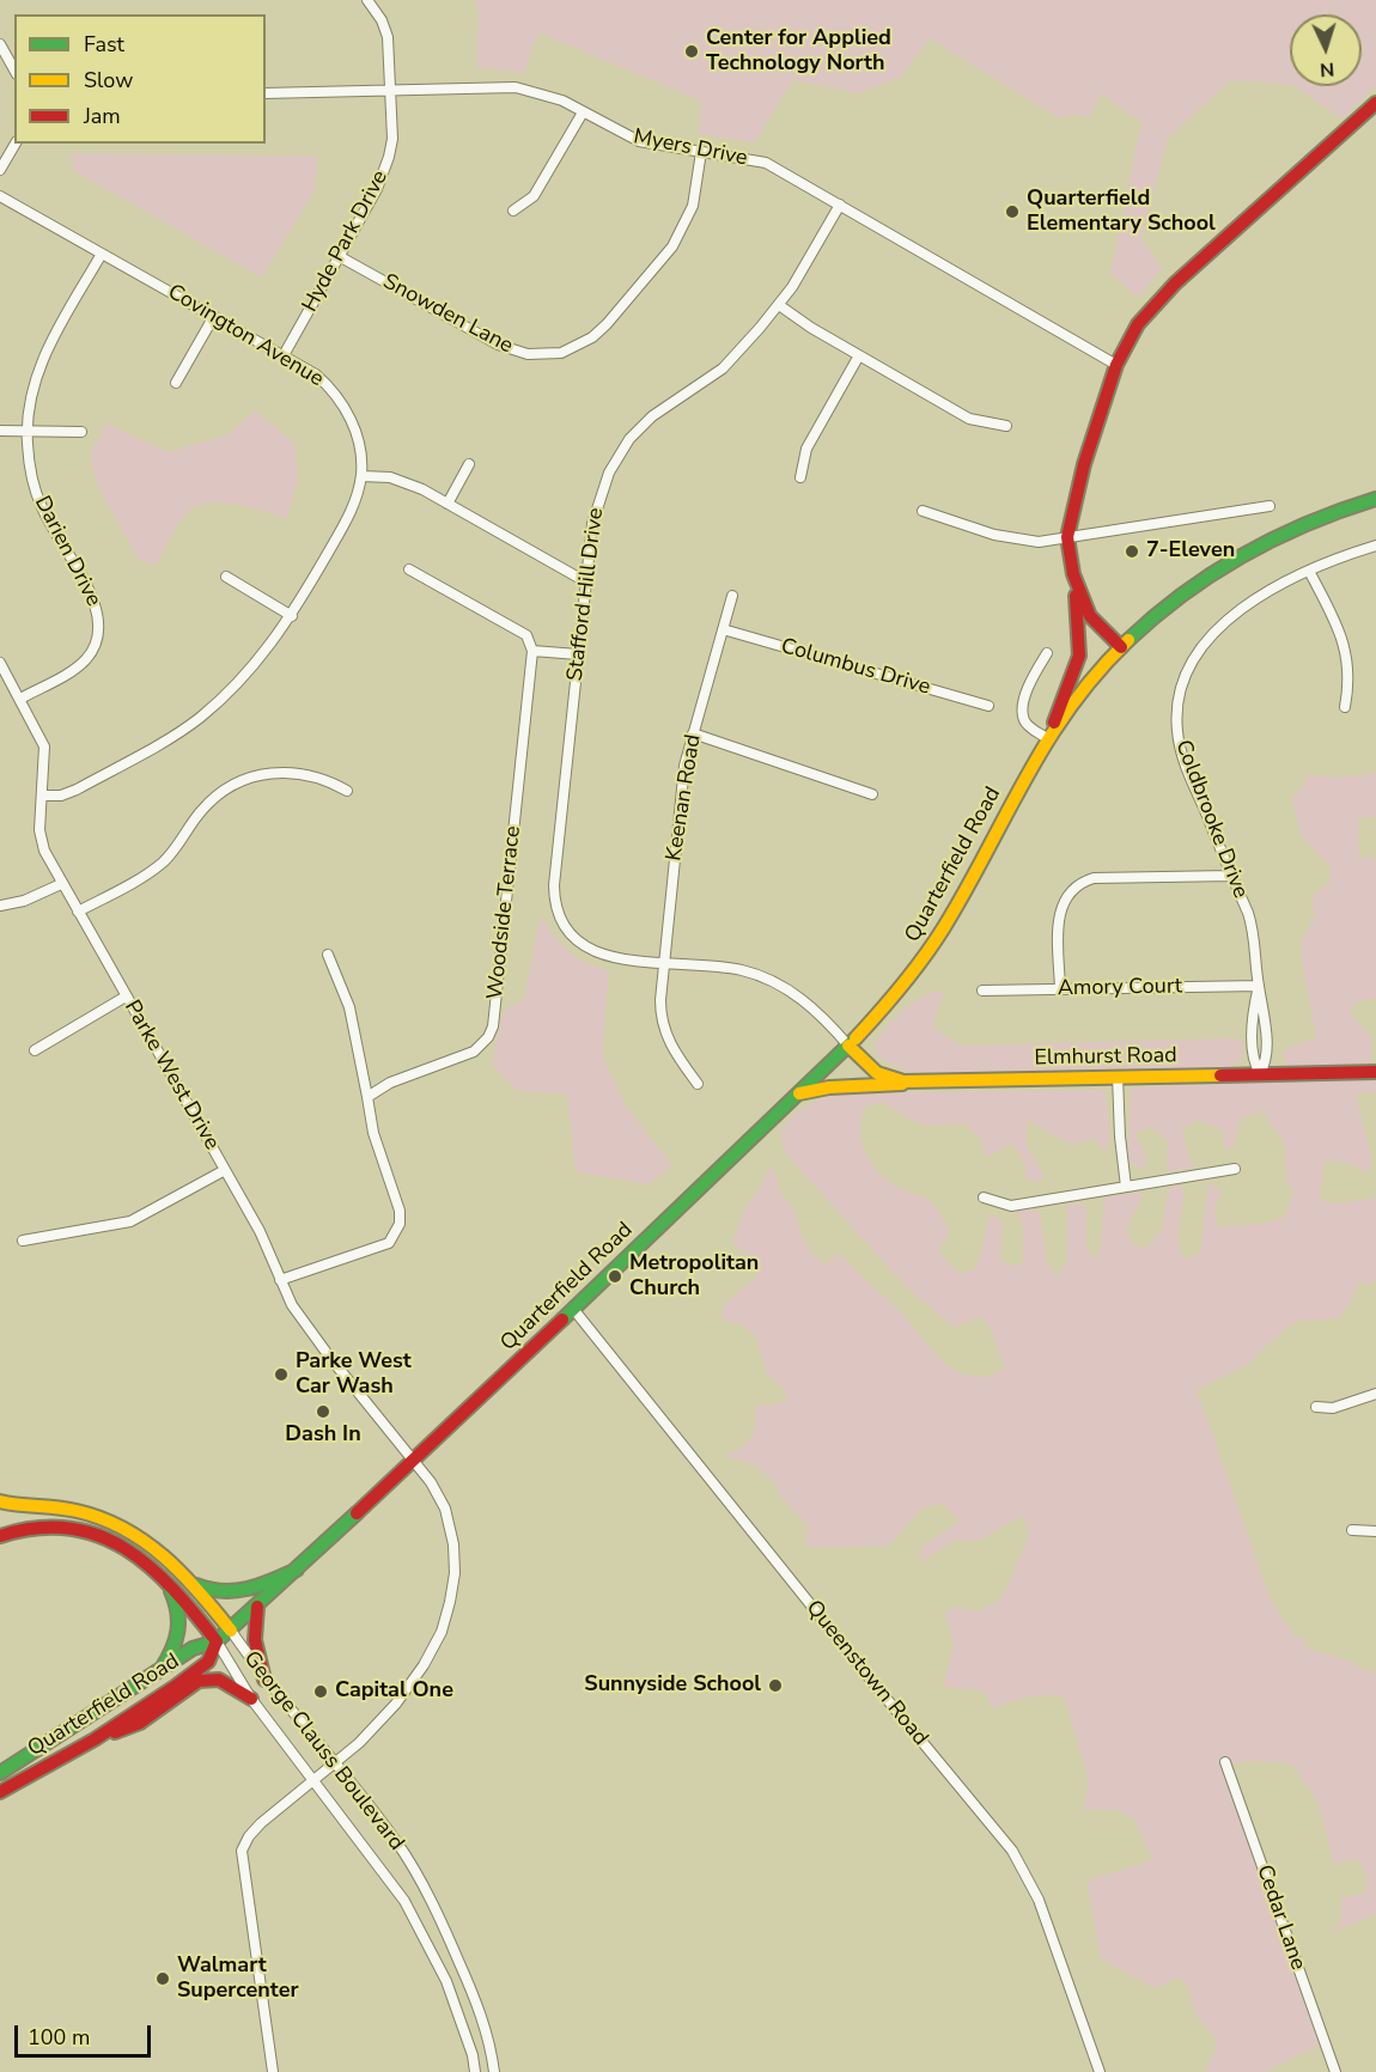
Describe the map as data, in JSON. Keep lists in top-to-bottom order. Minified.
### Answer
{"streets":{"main road":["Quarterfield Road","Elmhurst Road"],"street":["Myers Drive","Hyde Park Drive","Snowden Lane","Covington Avenue","Darien Drive","Stafford Hill Drive","Columbus Drive","Keenan Road","Coldbrooke Drive","Woodside Terrace","Amory Court","Parke West Drive","Queenstown Road","George Clauss Boulevard","Cedar Lane"]},"crossings":[["Myers Drive","Hyde Park Drive"],["Myers Drive","Snowden Lane"],["Myers Drive","Stafford Hill Drive"],["Hyde Park Drive","Snowden Lane"],["Hyde Park Drive","Covington Avenue"],["Covington Avenue","Darien Drive"],["Covington Avenue","Parke West Drive"],["Darien Drive","Parke West Drive"],["Stafford Hill Drive","Keenan Road"],["Columbus Drive","Keenan Road"],["Coldbrooke Drive","Amory Court"],["Coldbrooke Drive","Elmhurst Road"],["Quarterfield Road","Elmhurst Road"],["Quarterfield Road","Parke West Drive"],["Quarterfield Road","Queenstown Road"],["Quarterfield Road","George Clauss Boulevard"],["Parke West Drive","George Clauss Boulevard"]],"places":["Center for Applied Technology North","Quarterfield Elementary School","7-Eleven","Metropolitan Church","Parke West Car Wash","Dash In","Sunnyside School","Capital One","Walmart Supercenter"],"legend":["Fast","Slow","Jam"],"scale_bar":"100 m","north":"bottom"}
